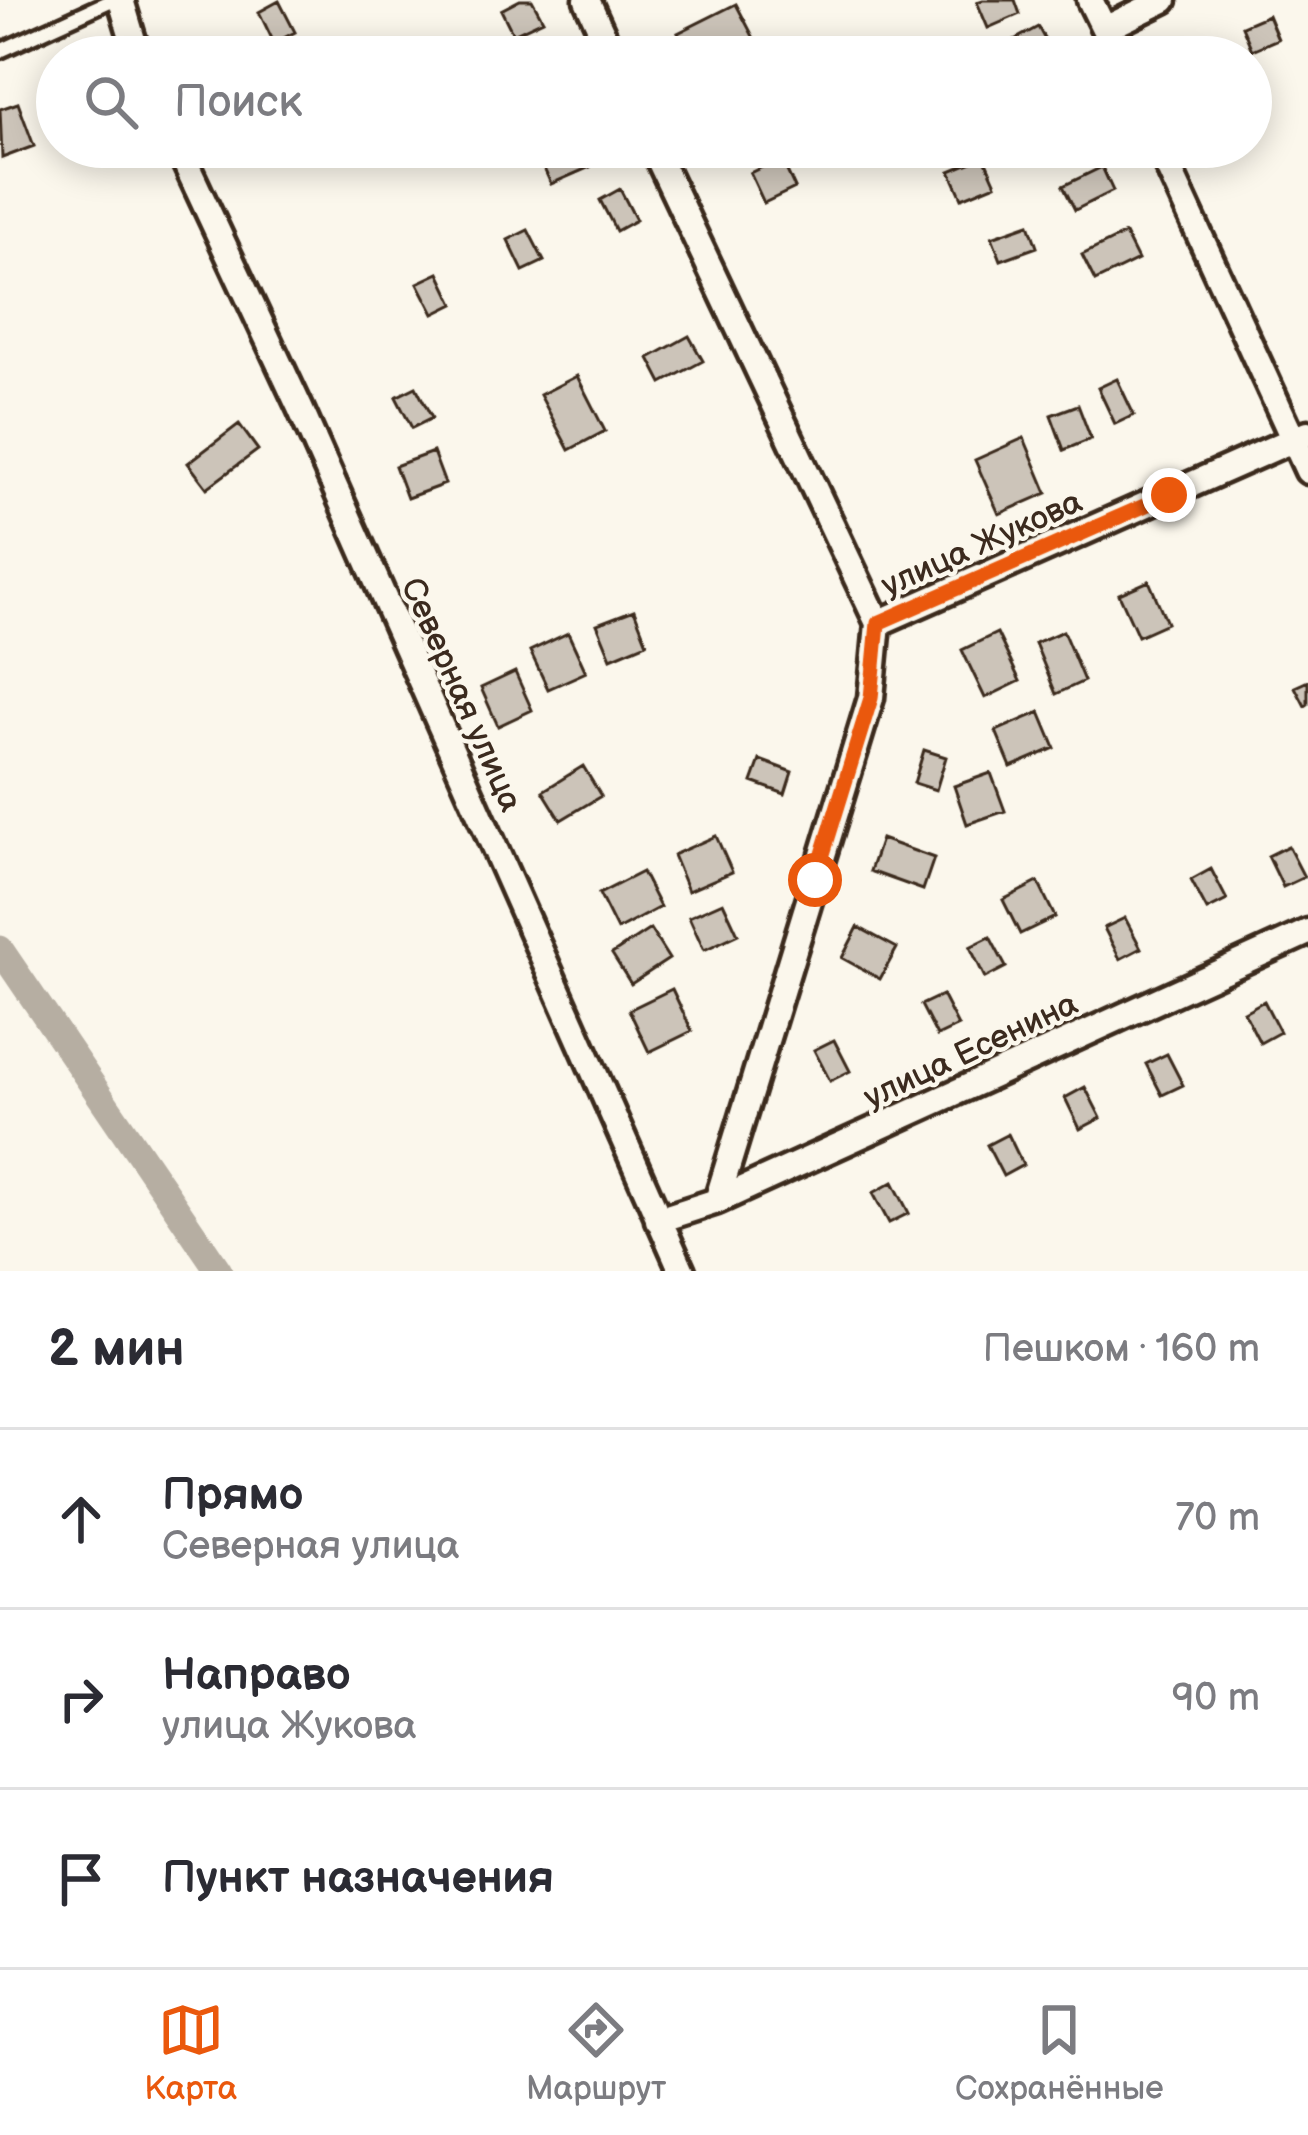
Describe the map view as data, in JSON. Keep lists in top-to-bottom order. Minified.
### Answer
{"streets":{"street":["улица Жукова","Северная улица","улица Есенина"]},"crossings":[["Северная улица","улица Есенина"]],"page":{"search":"Поиск","heading":["2 мин","Пешком · 160 m"],"list":[["Прямо","Северная улица","70 m"],["Направо","улица Жукова","90 m"],"Пункт назначения"],"nav":["Карта","Маршрут","Сохранённые"]}}
